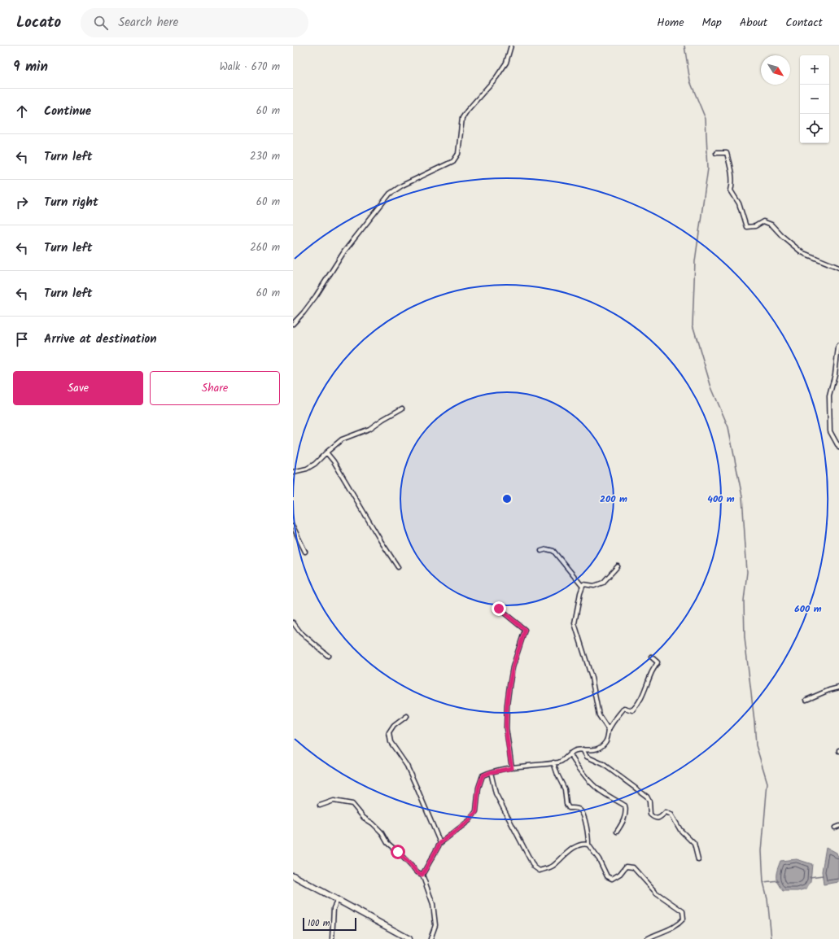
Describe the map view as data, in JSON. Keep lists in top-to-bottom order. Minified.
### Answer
{"scale_bar":"100 m","north":"bottom right","page":{"header":"Locato","search":"Search here","nav":["Home","Map","About","Contact"],"heading":["9 min","Walk · 670 m"],"map_buttons":["+","−"],"list":[["Continue","60 m"],["Turn left","230 m"],["Turn right","60 m"],["Turn left","260 m"],["Turn left","60 m"],"Arrive at destination"],"buttons":["Save","Share"],"scale":"100 m"},"rings":["200 m","400 m","600 m"]}
